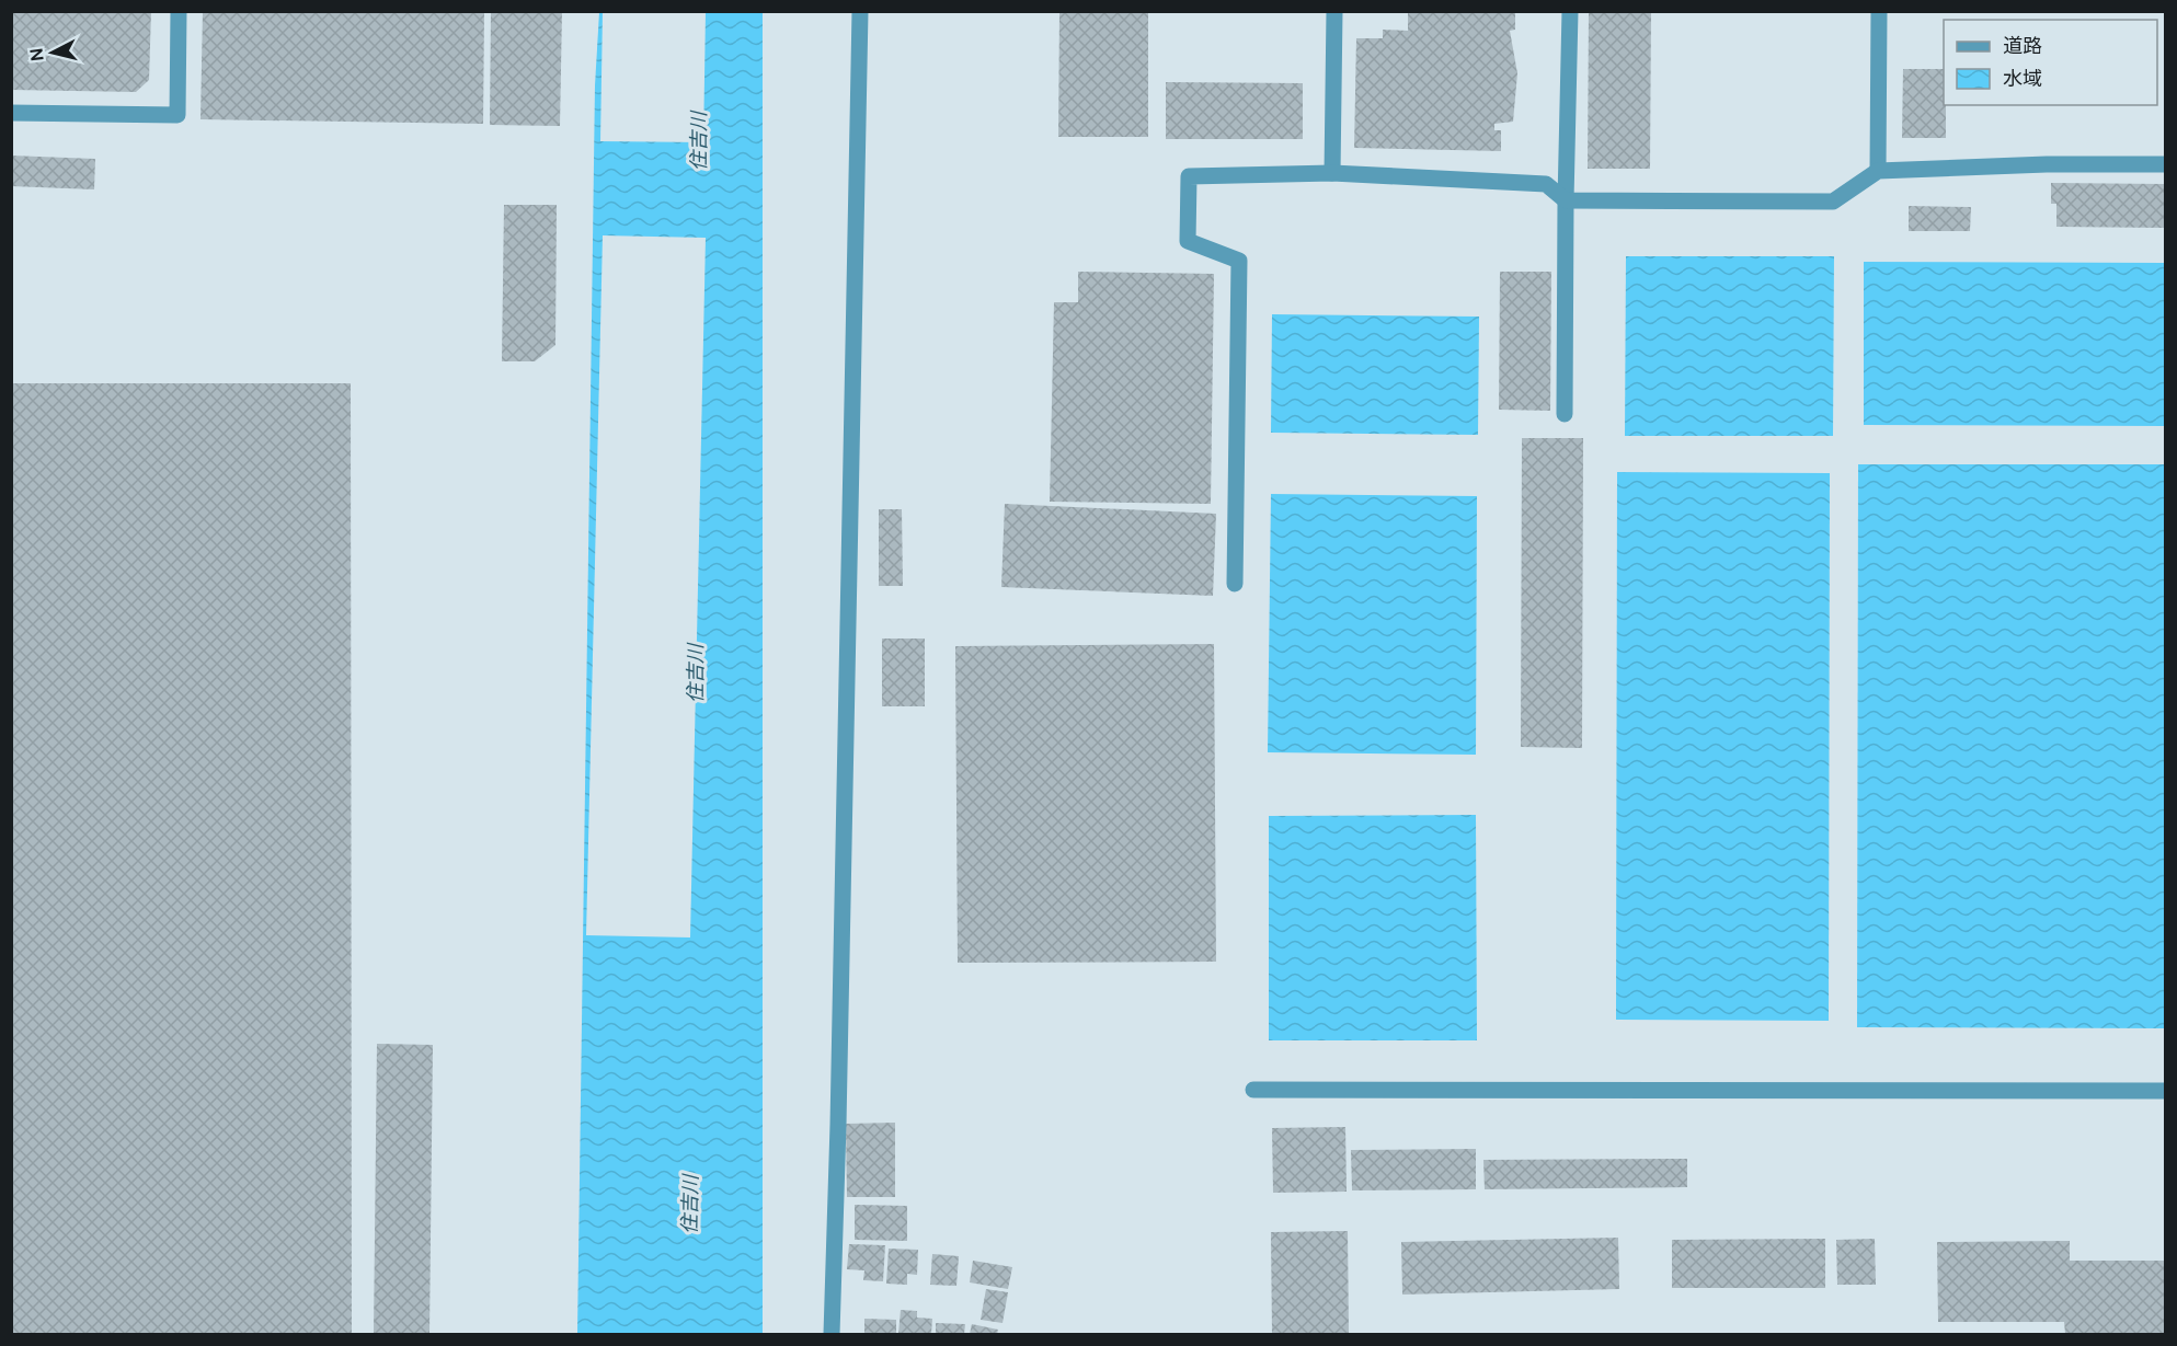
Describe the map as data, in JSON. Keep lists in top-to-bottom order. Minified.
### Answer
{"water":["住吉川"],"legend":["道路","水域"],"north":"left"}
